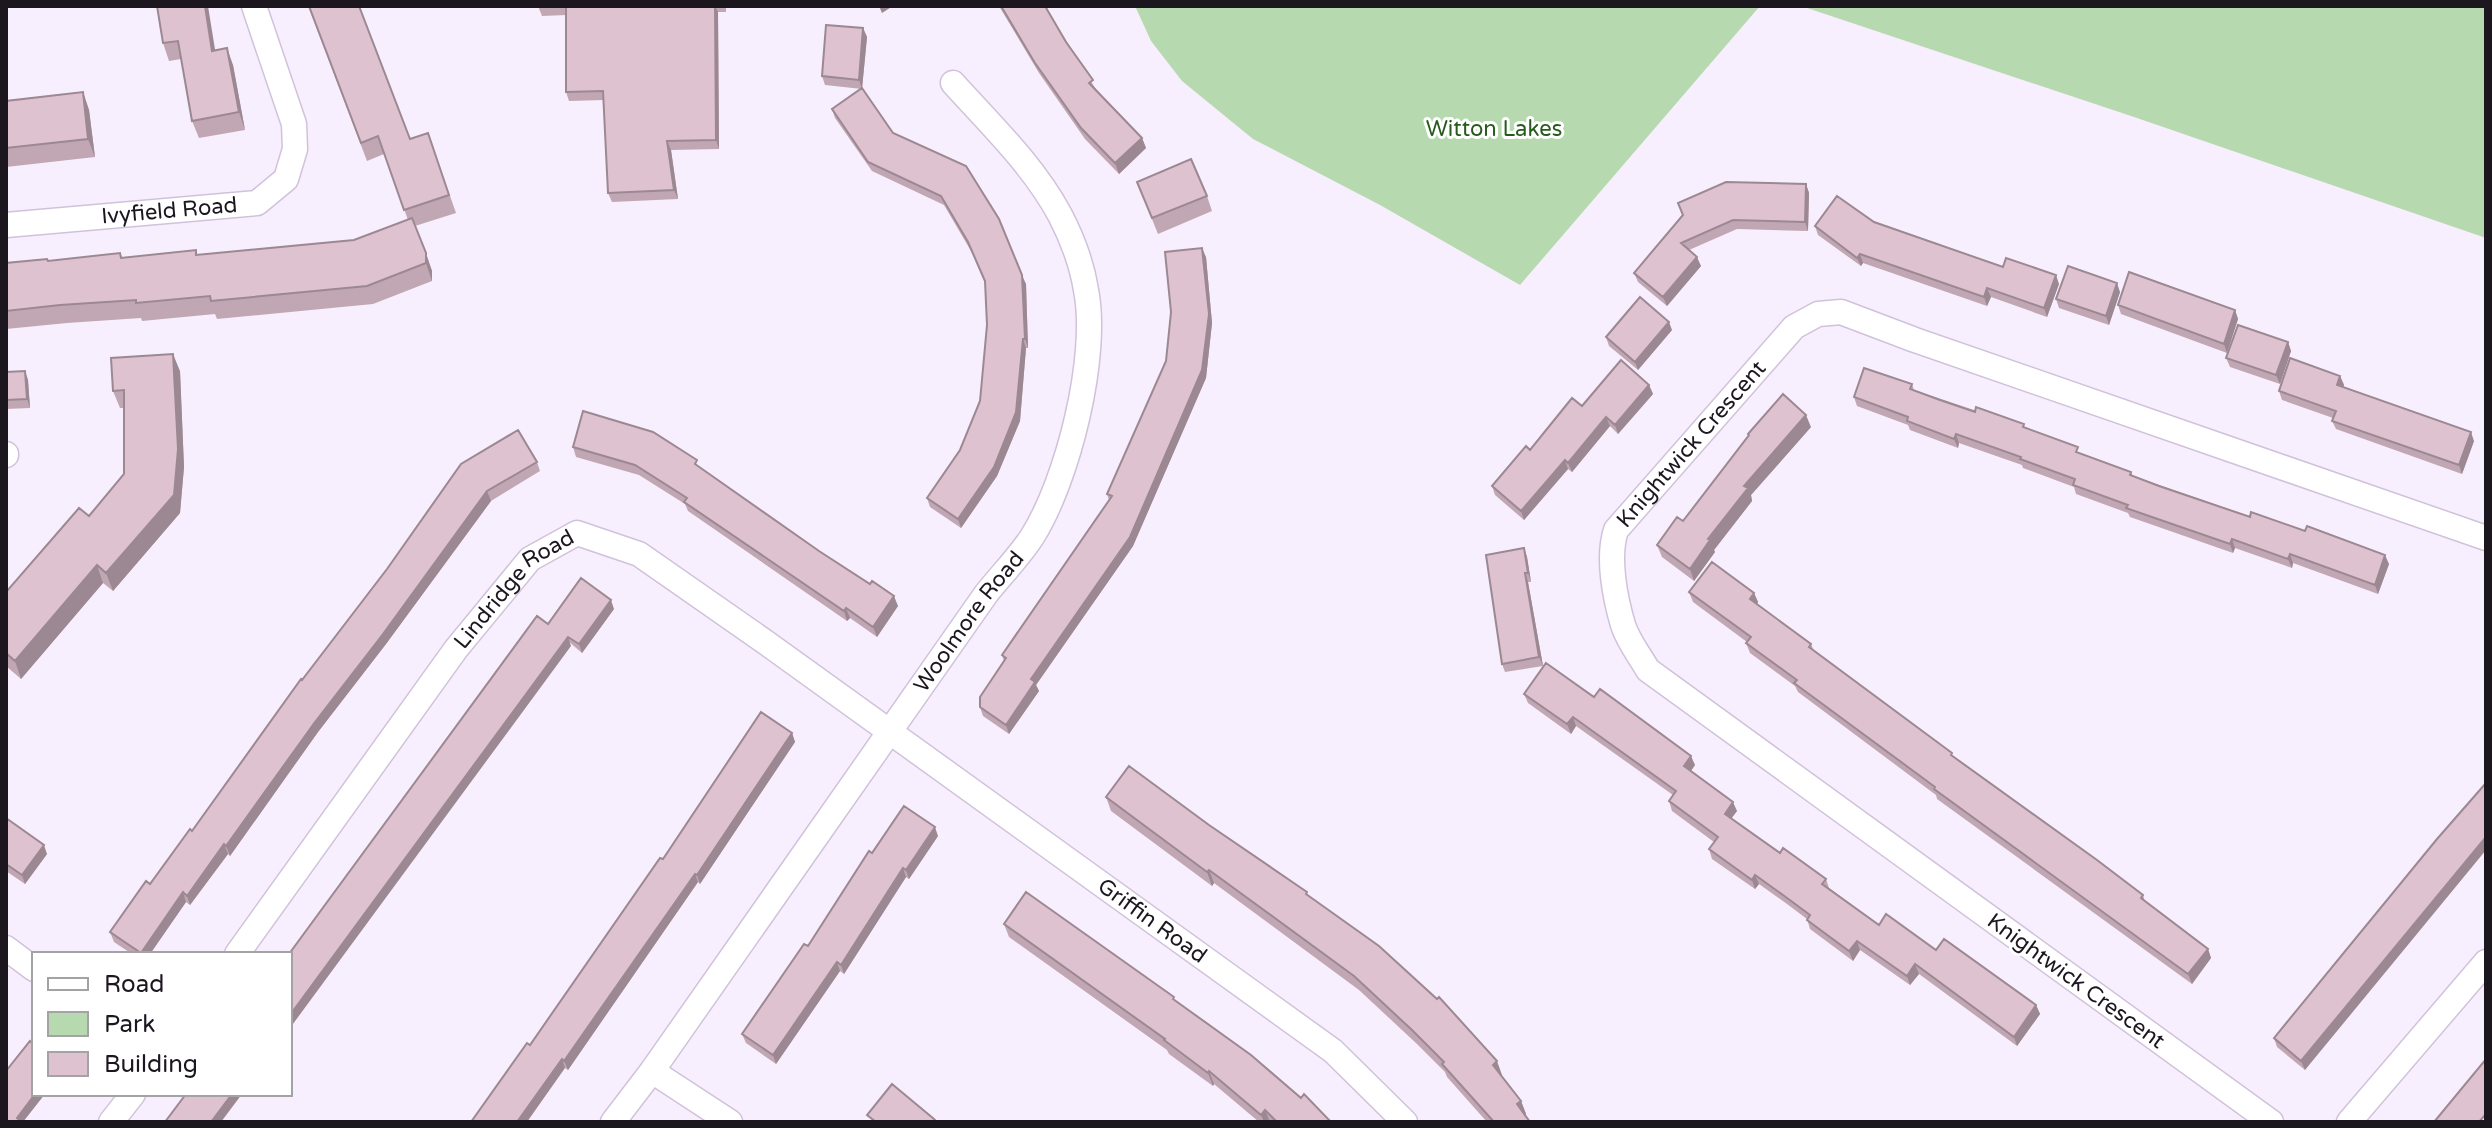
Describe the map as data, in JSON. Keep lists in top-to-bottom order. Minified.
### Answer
{"streets":{"street":["Ivyfield Road","Knightwick Crescent","Lindridge Road","Woolmore Road","Griffin Road"]},"crossings":[["Lindridge Road","Woolmore Road"],["Lindridge Road","Griffin Road"],["Woolmore Road","Griffin Road"]],"parks":["Witton Lakes"],"legend":["Road","Park","Building"]}
